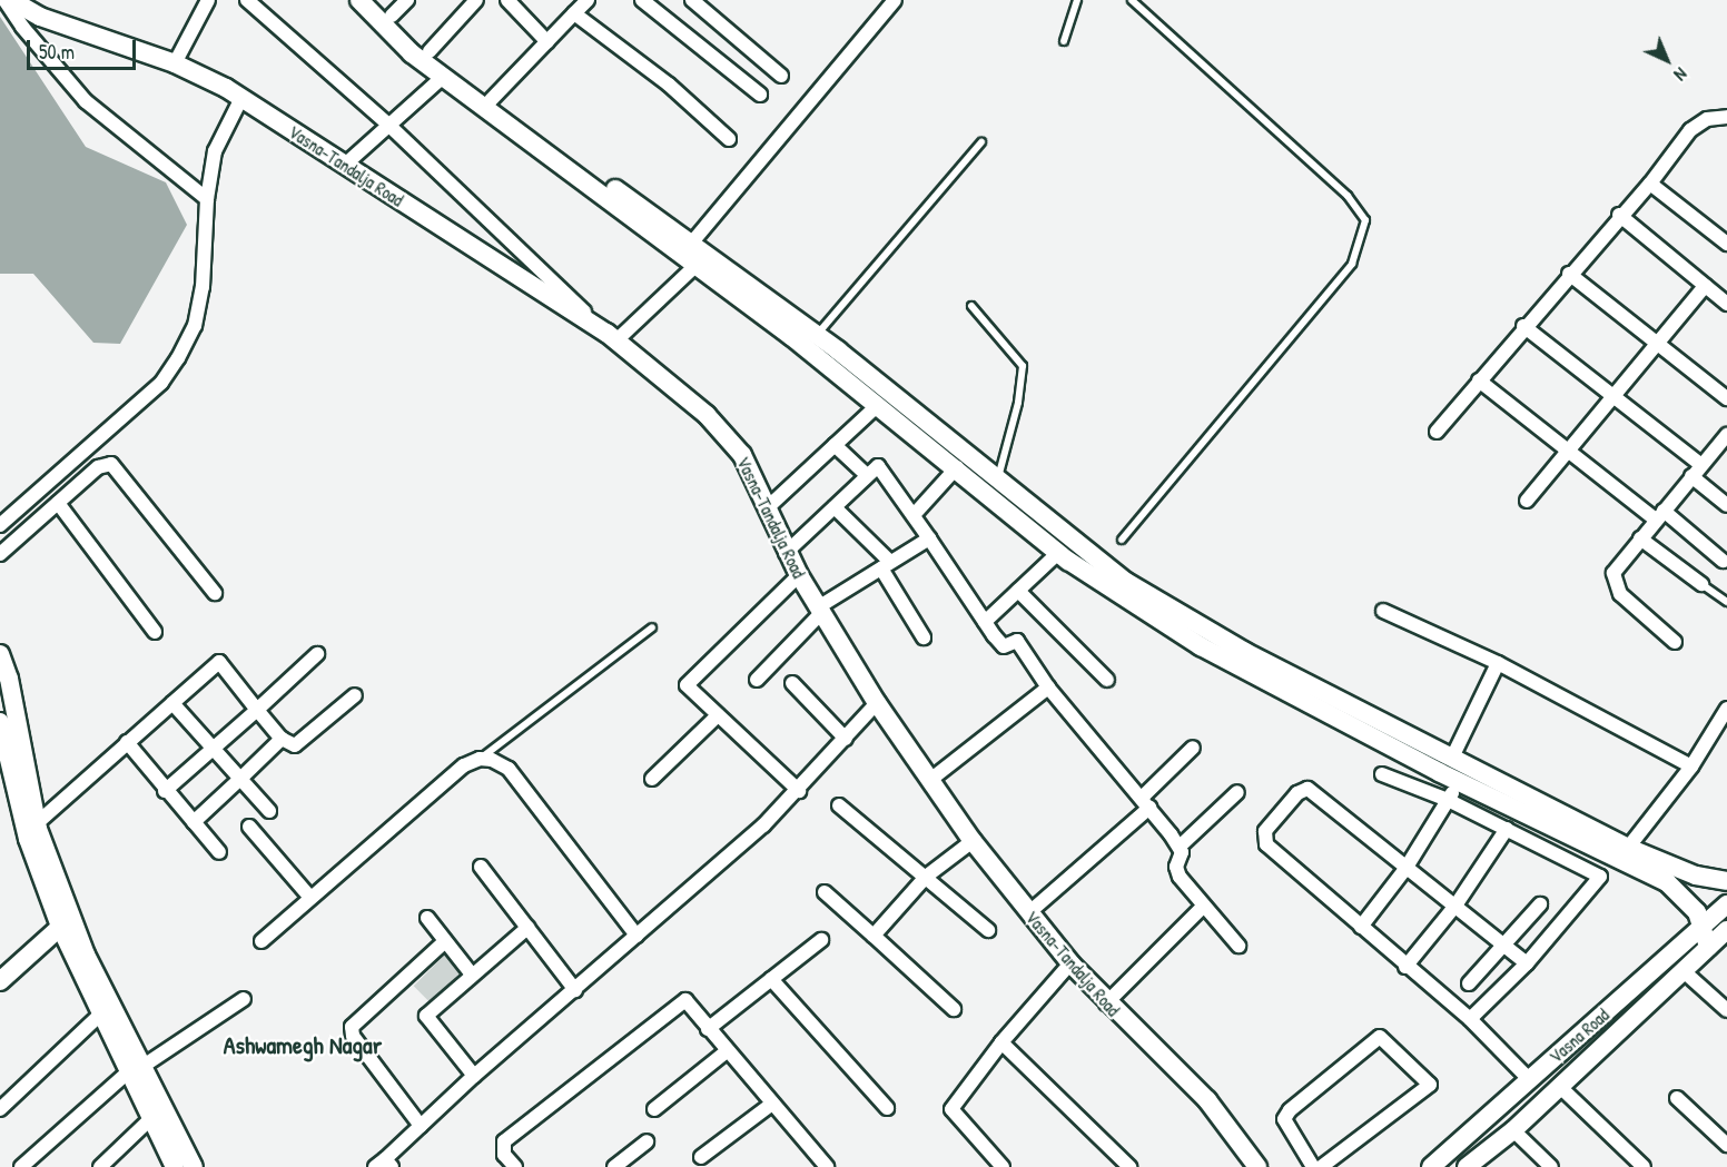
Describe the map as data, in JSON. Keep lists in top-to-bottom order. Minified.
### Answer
{"streets":{"street":["Vasna-Tandalja Road","Vasna Road"]},"districts":["Ashwamegh Nagar"],"scale_bar":"50 m","north":"bottom right"}
